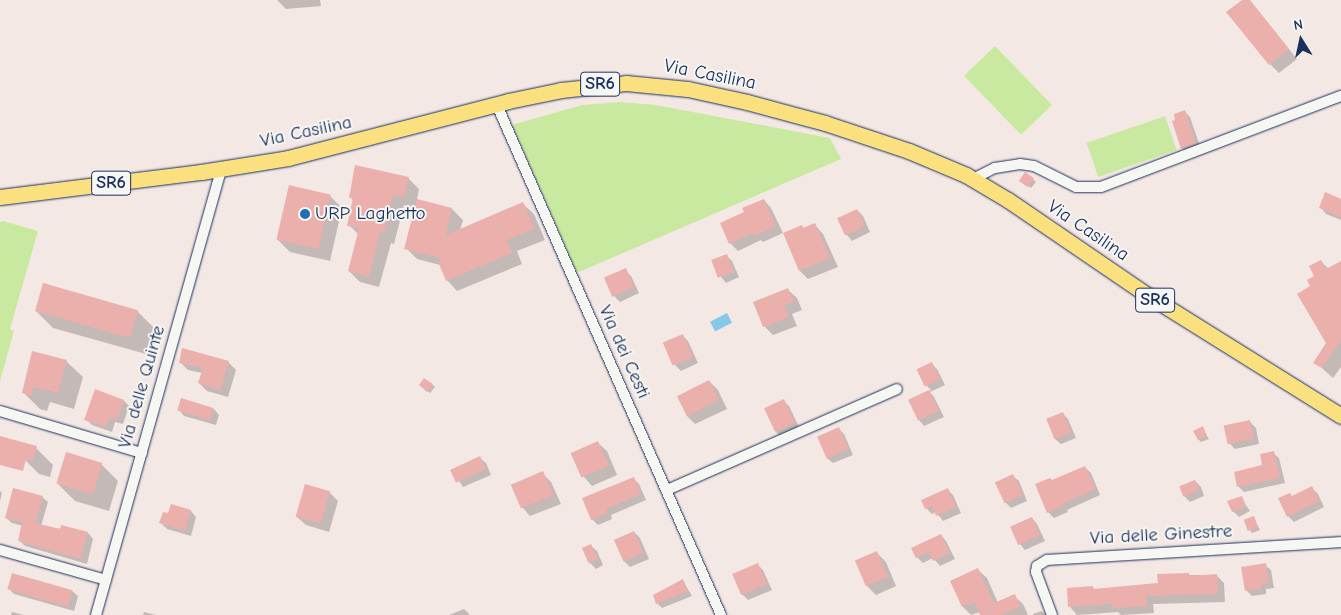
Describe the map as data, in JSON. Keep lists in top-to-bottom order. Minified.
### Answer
{"streets":{"main road":["Via Casilina","SR6"],"street":["Via dei Cesti","Via delle Quinte","Via delle Ginestre"]},"crossings":[["Via Casilina","Via dei Cesti"],["Via Casilina","Via delle Quinte"]],"places":["URP Laghetto"],"north":"top"}
